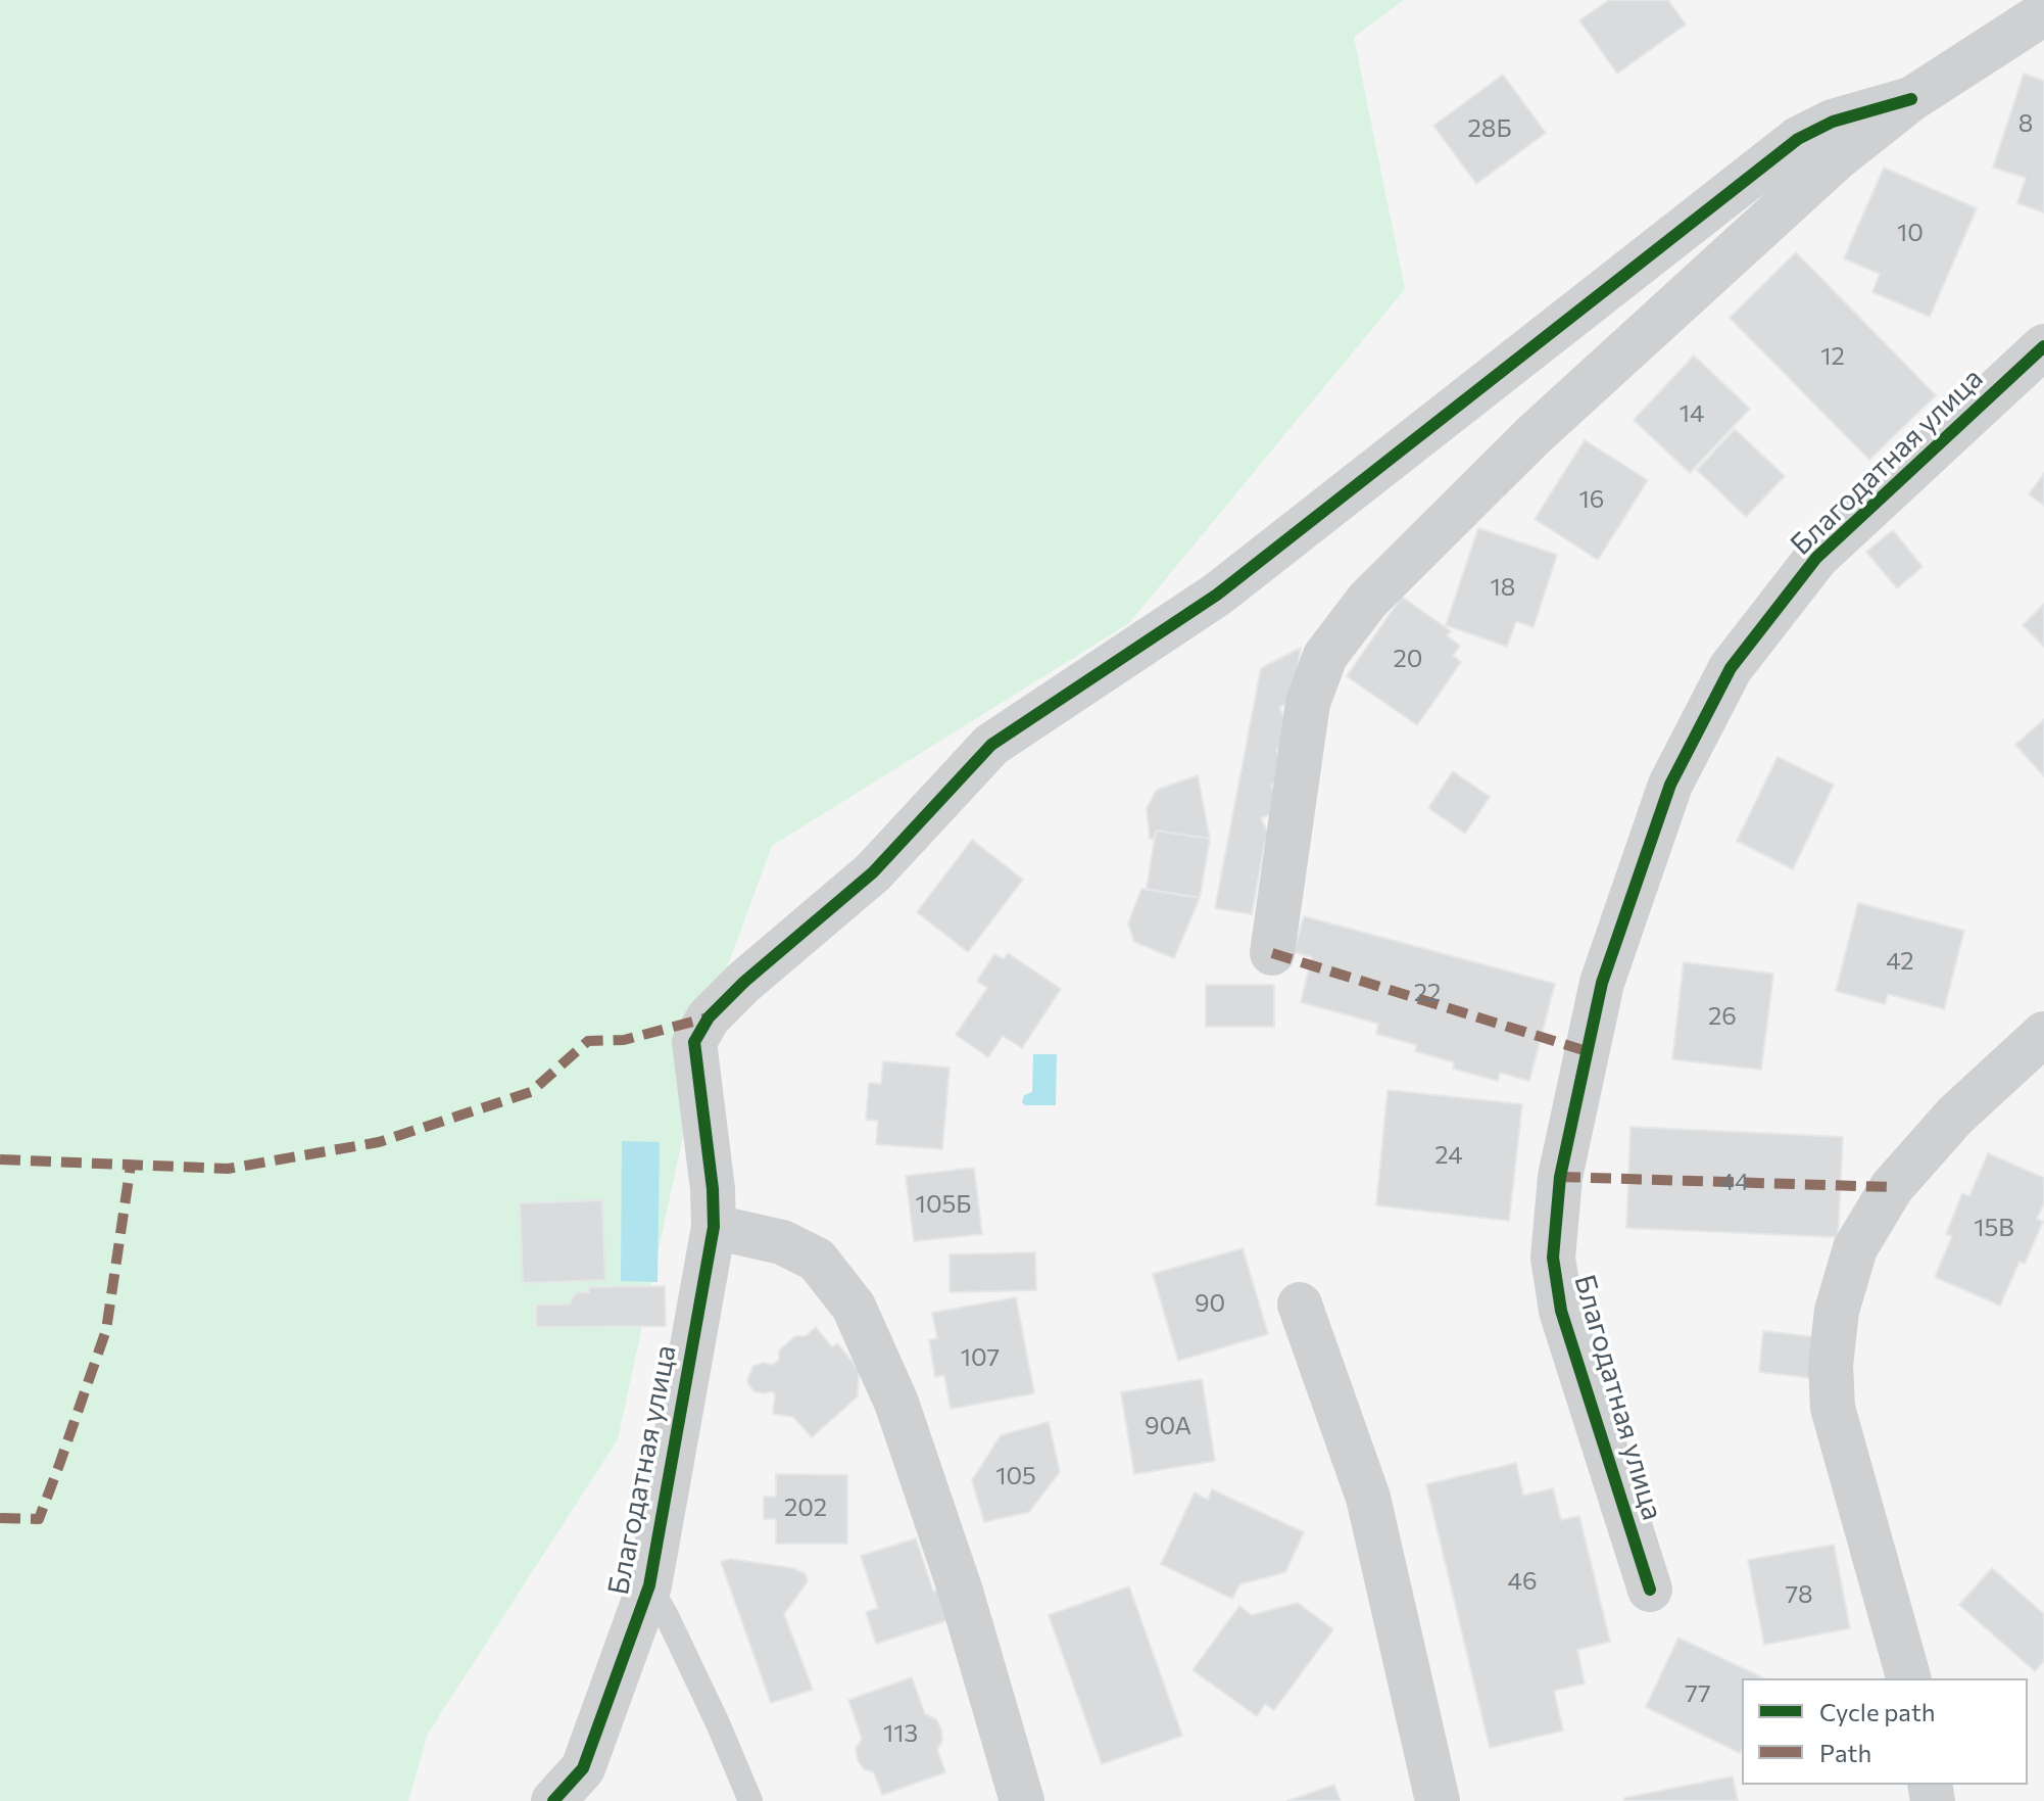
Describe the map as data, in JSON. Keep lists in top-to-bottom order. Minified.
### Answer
{"streets":{"street":["Благодатная улица"]},"house_numbers":["8","28Б","10","12","14","16","18","20","42","22","26","24","44","105Б","15В","90","107","90А","105","202","46","78","77","113"],"legend":["Cycle path","Path"]}
